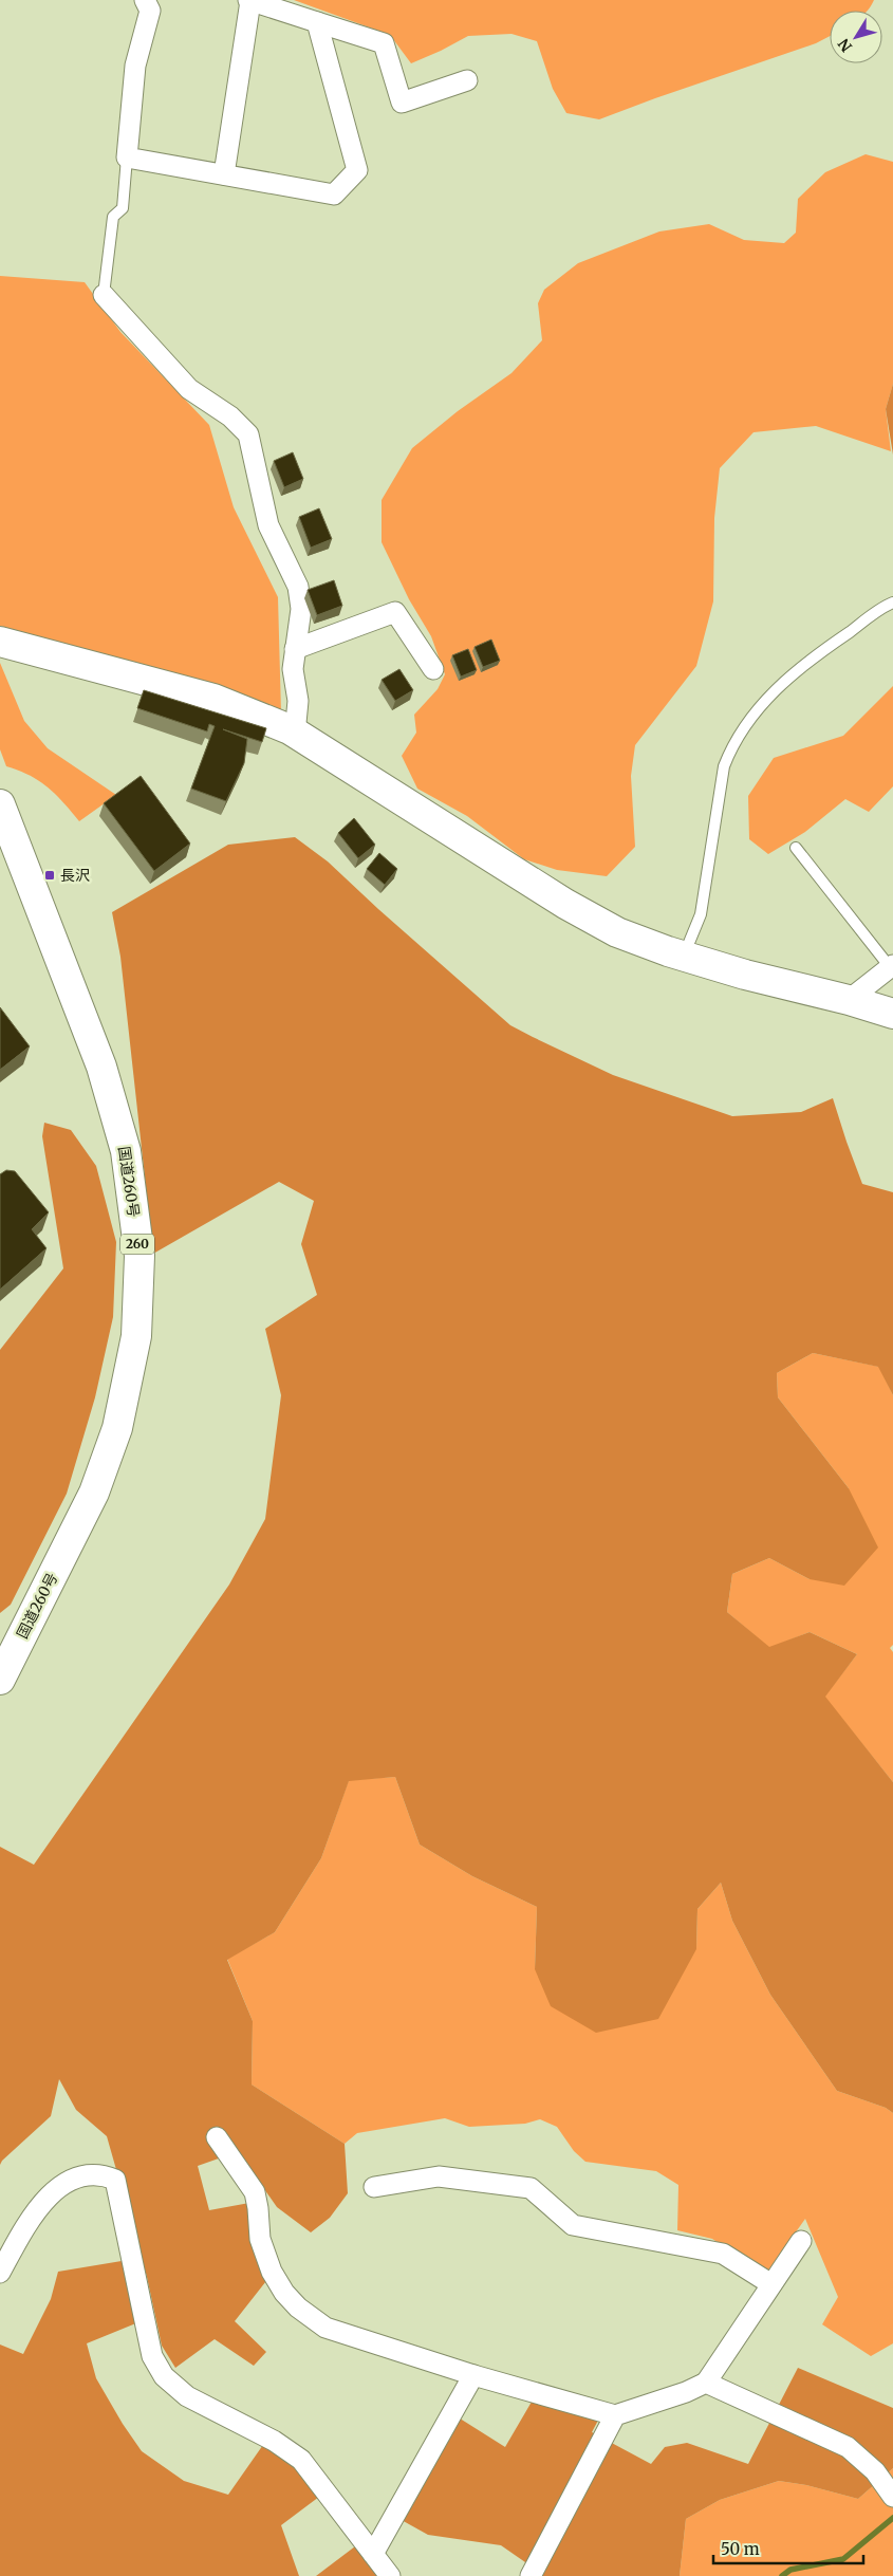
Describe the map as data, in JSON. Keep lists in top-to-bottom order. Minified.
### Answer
{"streets":{"main road":["国道260号","260"]},"places":{"transit":["長沢"]},"scale_bar":"50 m","north":"bottom left"}
